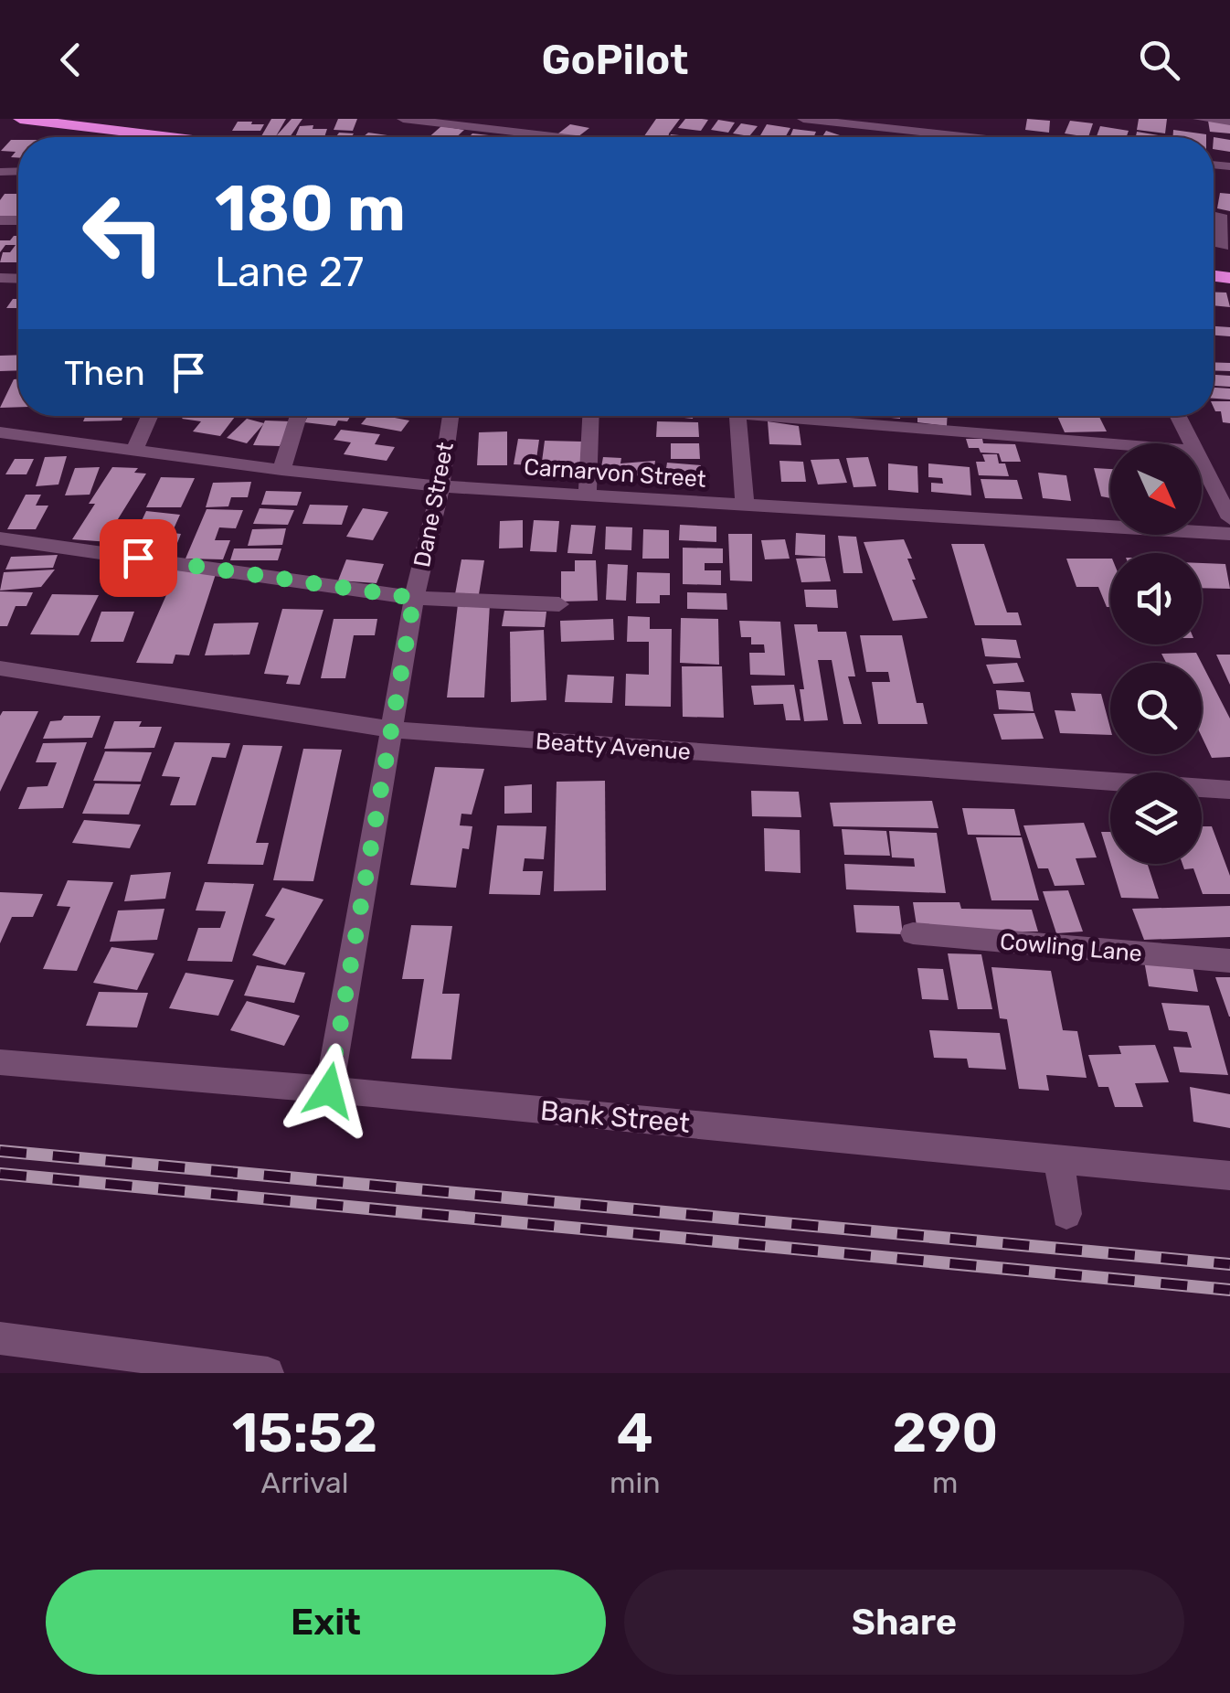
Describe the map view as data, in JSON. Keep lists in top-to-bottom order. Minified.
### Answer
{"streets":{"street":["Carnarvon Street","Dane Street","Beatty Avenue","Cowling Lane","Bank Street"]},"crossings":[["Carnarvon Street","Dane Street"],["Dane Street","Beatty Avenue"],["Dane Street","Bank Street"]],"north":"bottom right","page":{"header":"GoPilot","turn":["180 m","Lane 27"],"then":"Then","eta":["15:52","Arrival","4","min","290","m"],"buttons":["Exit","Share"]}}
